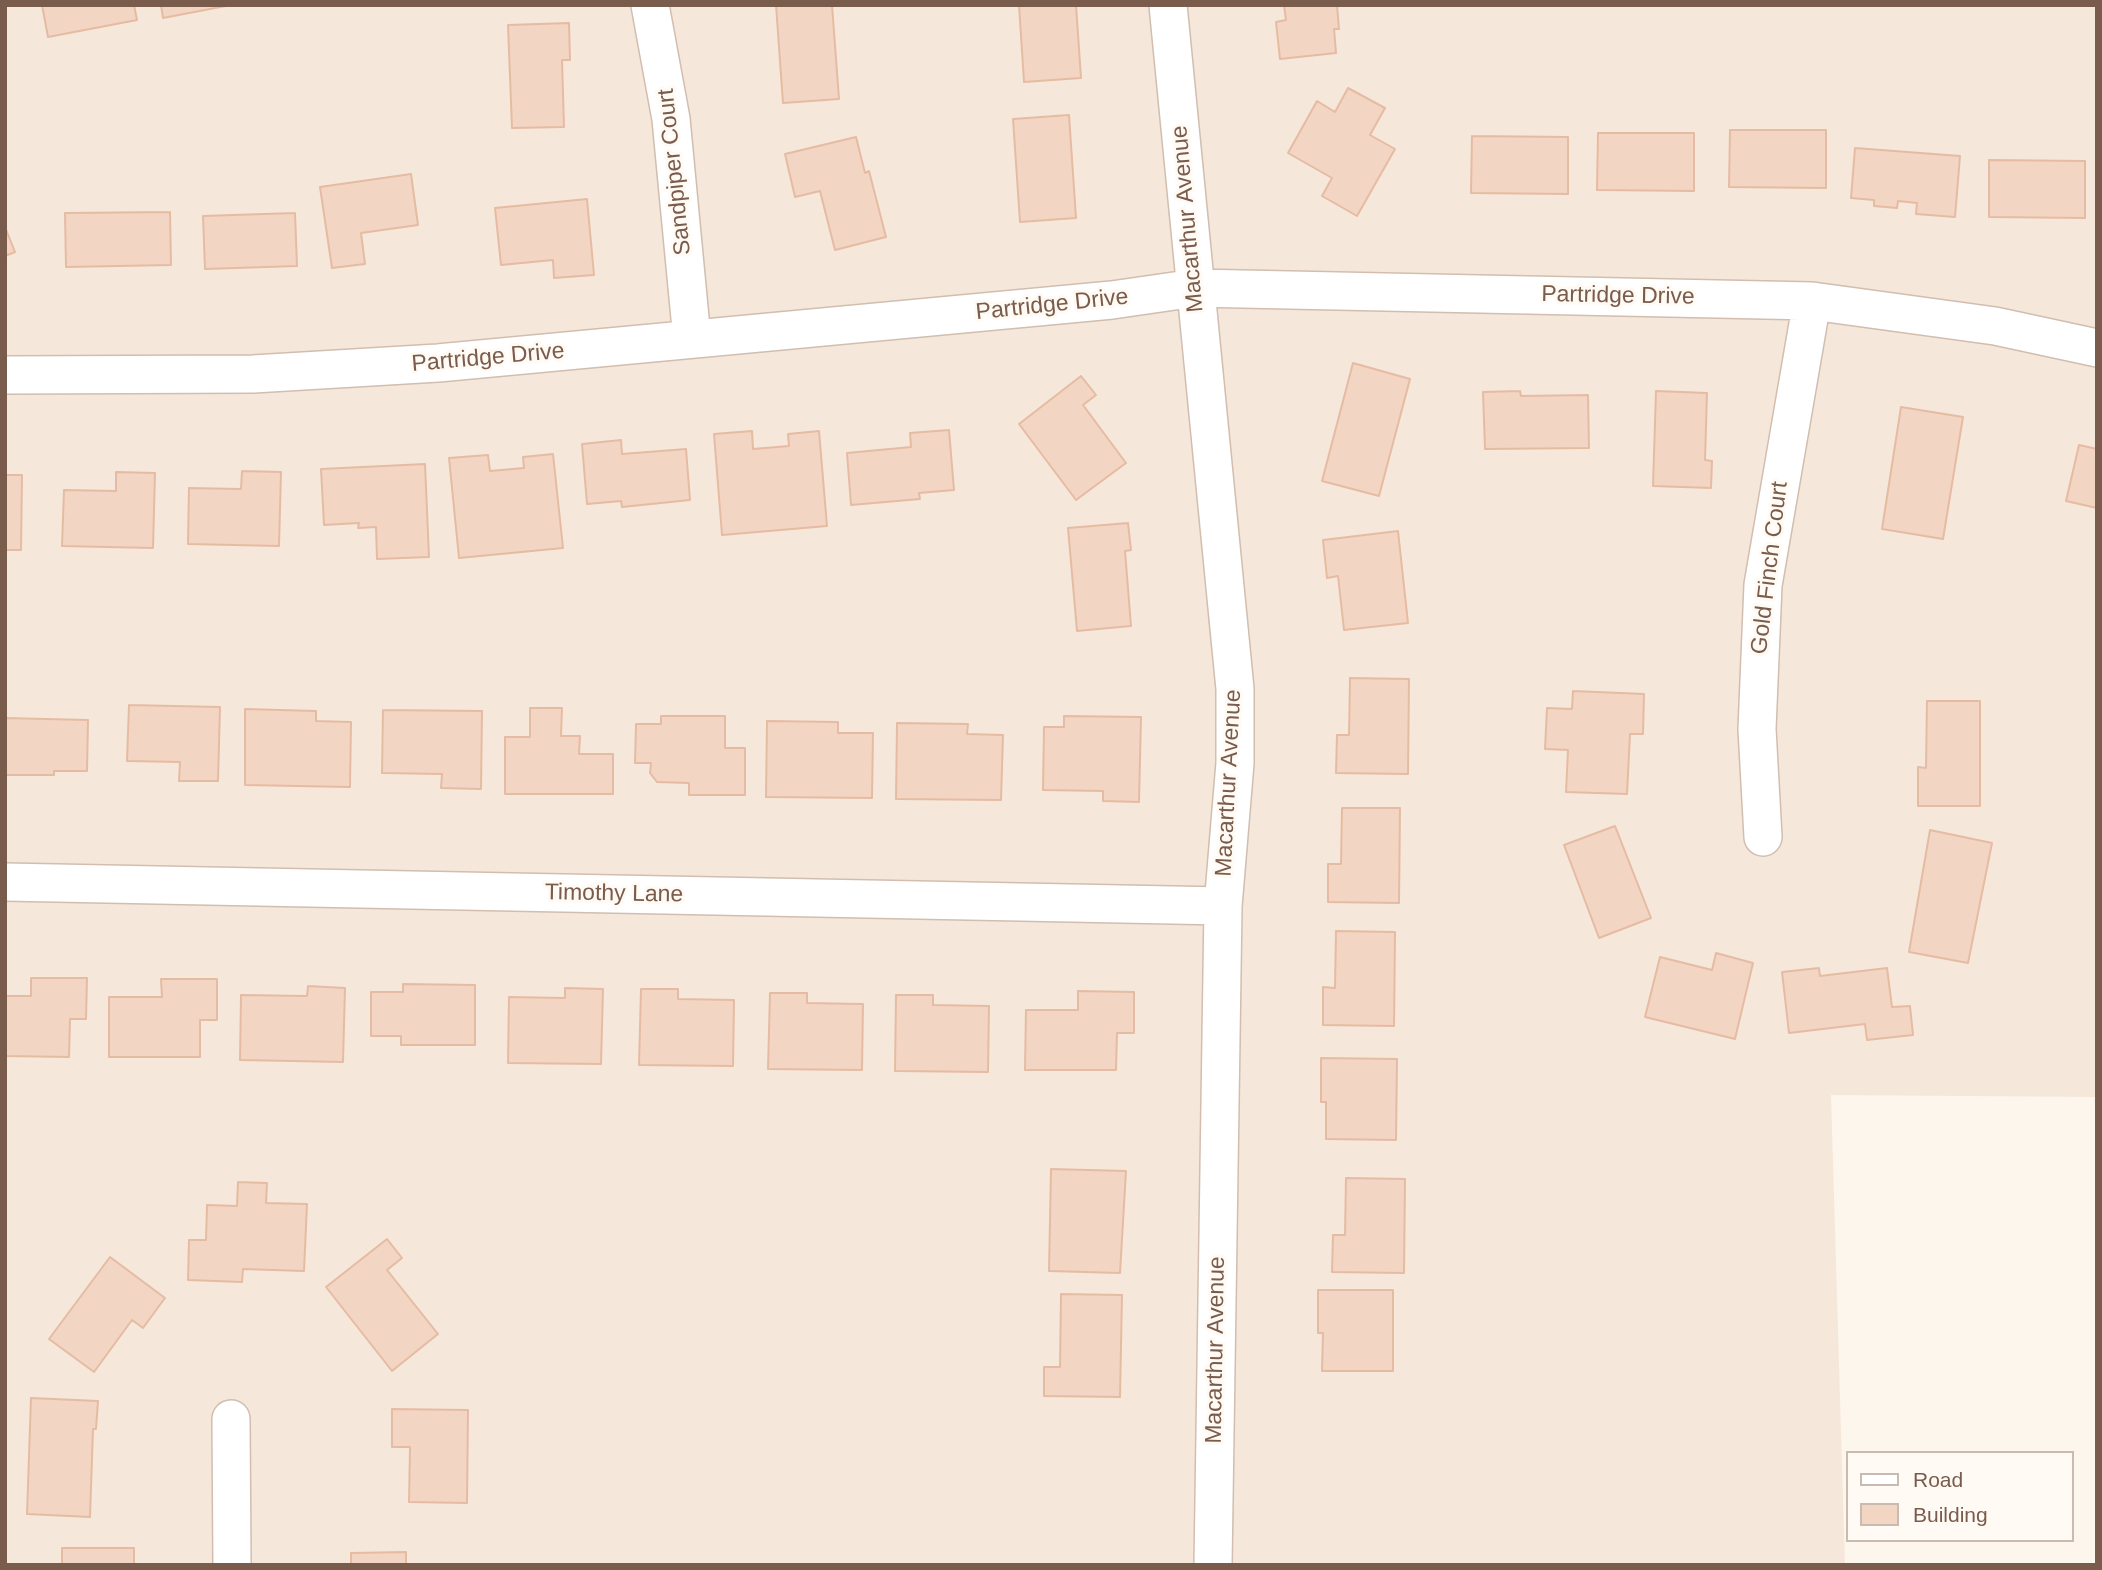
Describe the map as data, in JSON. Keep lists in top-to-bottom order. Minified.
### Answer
{"streets":{"street":["Sandpiper Court","Macarthur Avenue","Partridge Drive","Gold Finch Court","Timothy Lane"]},"crossings":[["Sandpiper Court","Partridge Drive"],["Macarthur Avenue","Partridge Drive"],["Macarthur Avenue","Timothy Lane"],["Partridge Drive","Gold Finch Court"]],"legend":["Road","Building"]}
